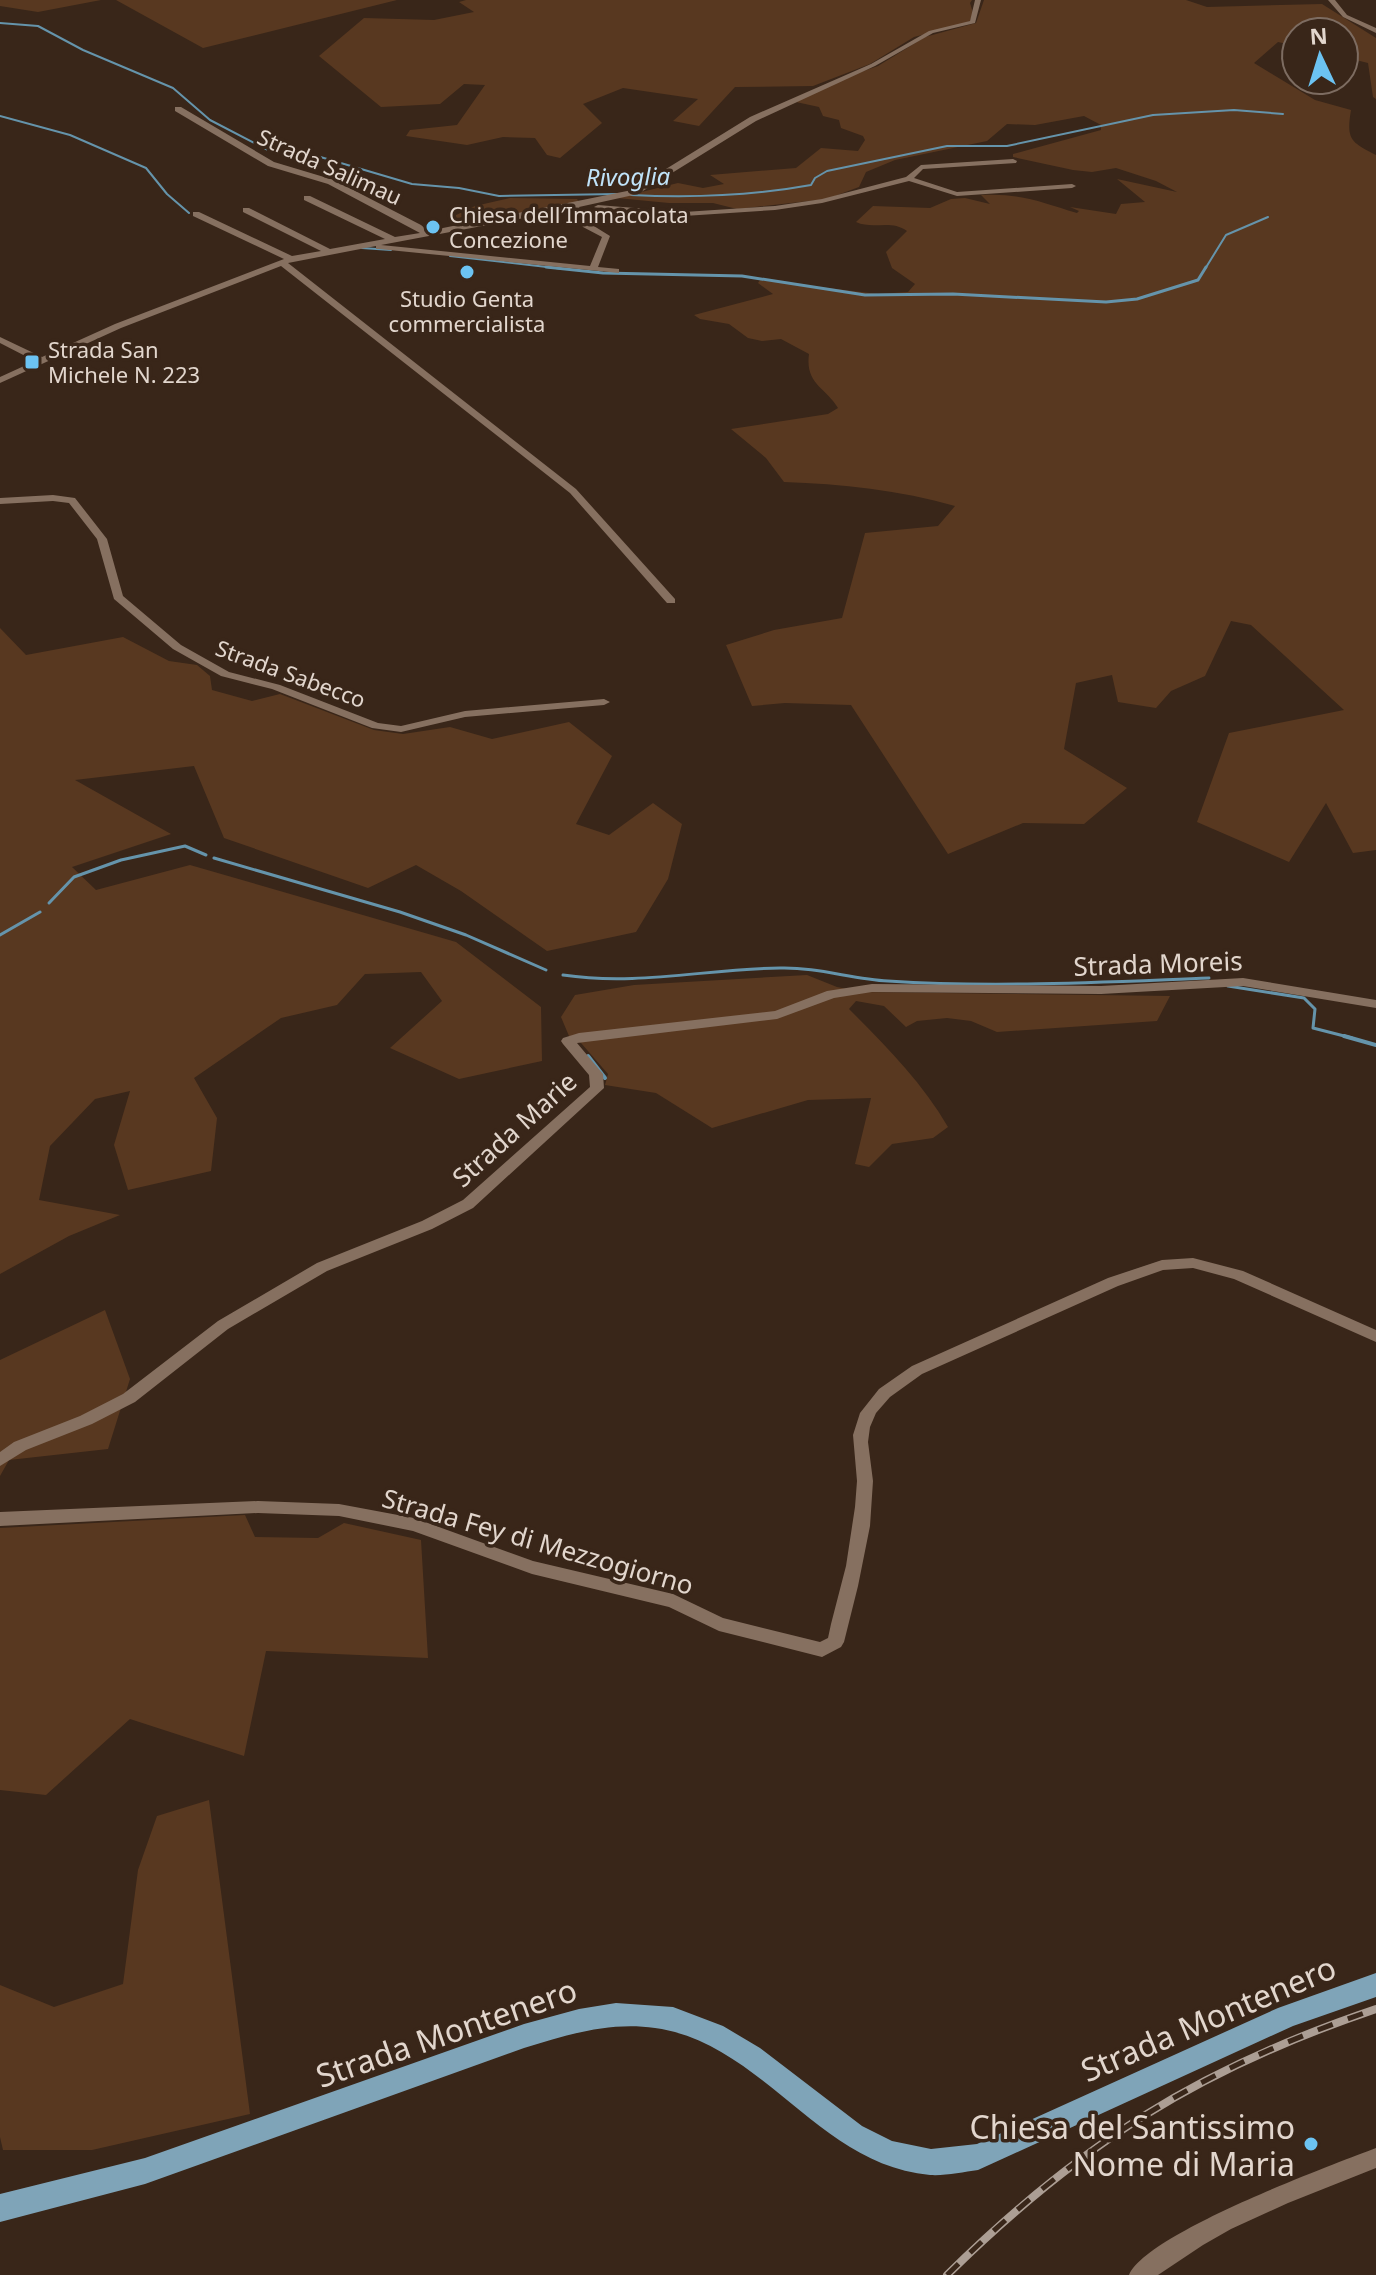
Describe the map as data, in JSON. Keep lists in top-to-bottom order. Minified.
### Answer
{"streets":{"main road":["Strada Montenero"],"street":["Strada Salimau","Strada Sabecco","Strada Moreis","Strada Marie","Strada Fey di Mezzogiorno"]},"crossings":[["Strada Moreis","Strada Marie"]],"water":["Rivoglia"],"places":{"other":["Chiesa dell′Immacolata Concezione","Studio Genta commercialista","Chiesa del Santissimo Nome di Maria"],"transit":["Strada San Michele N. 223"]},"north":"top"}
